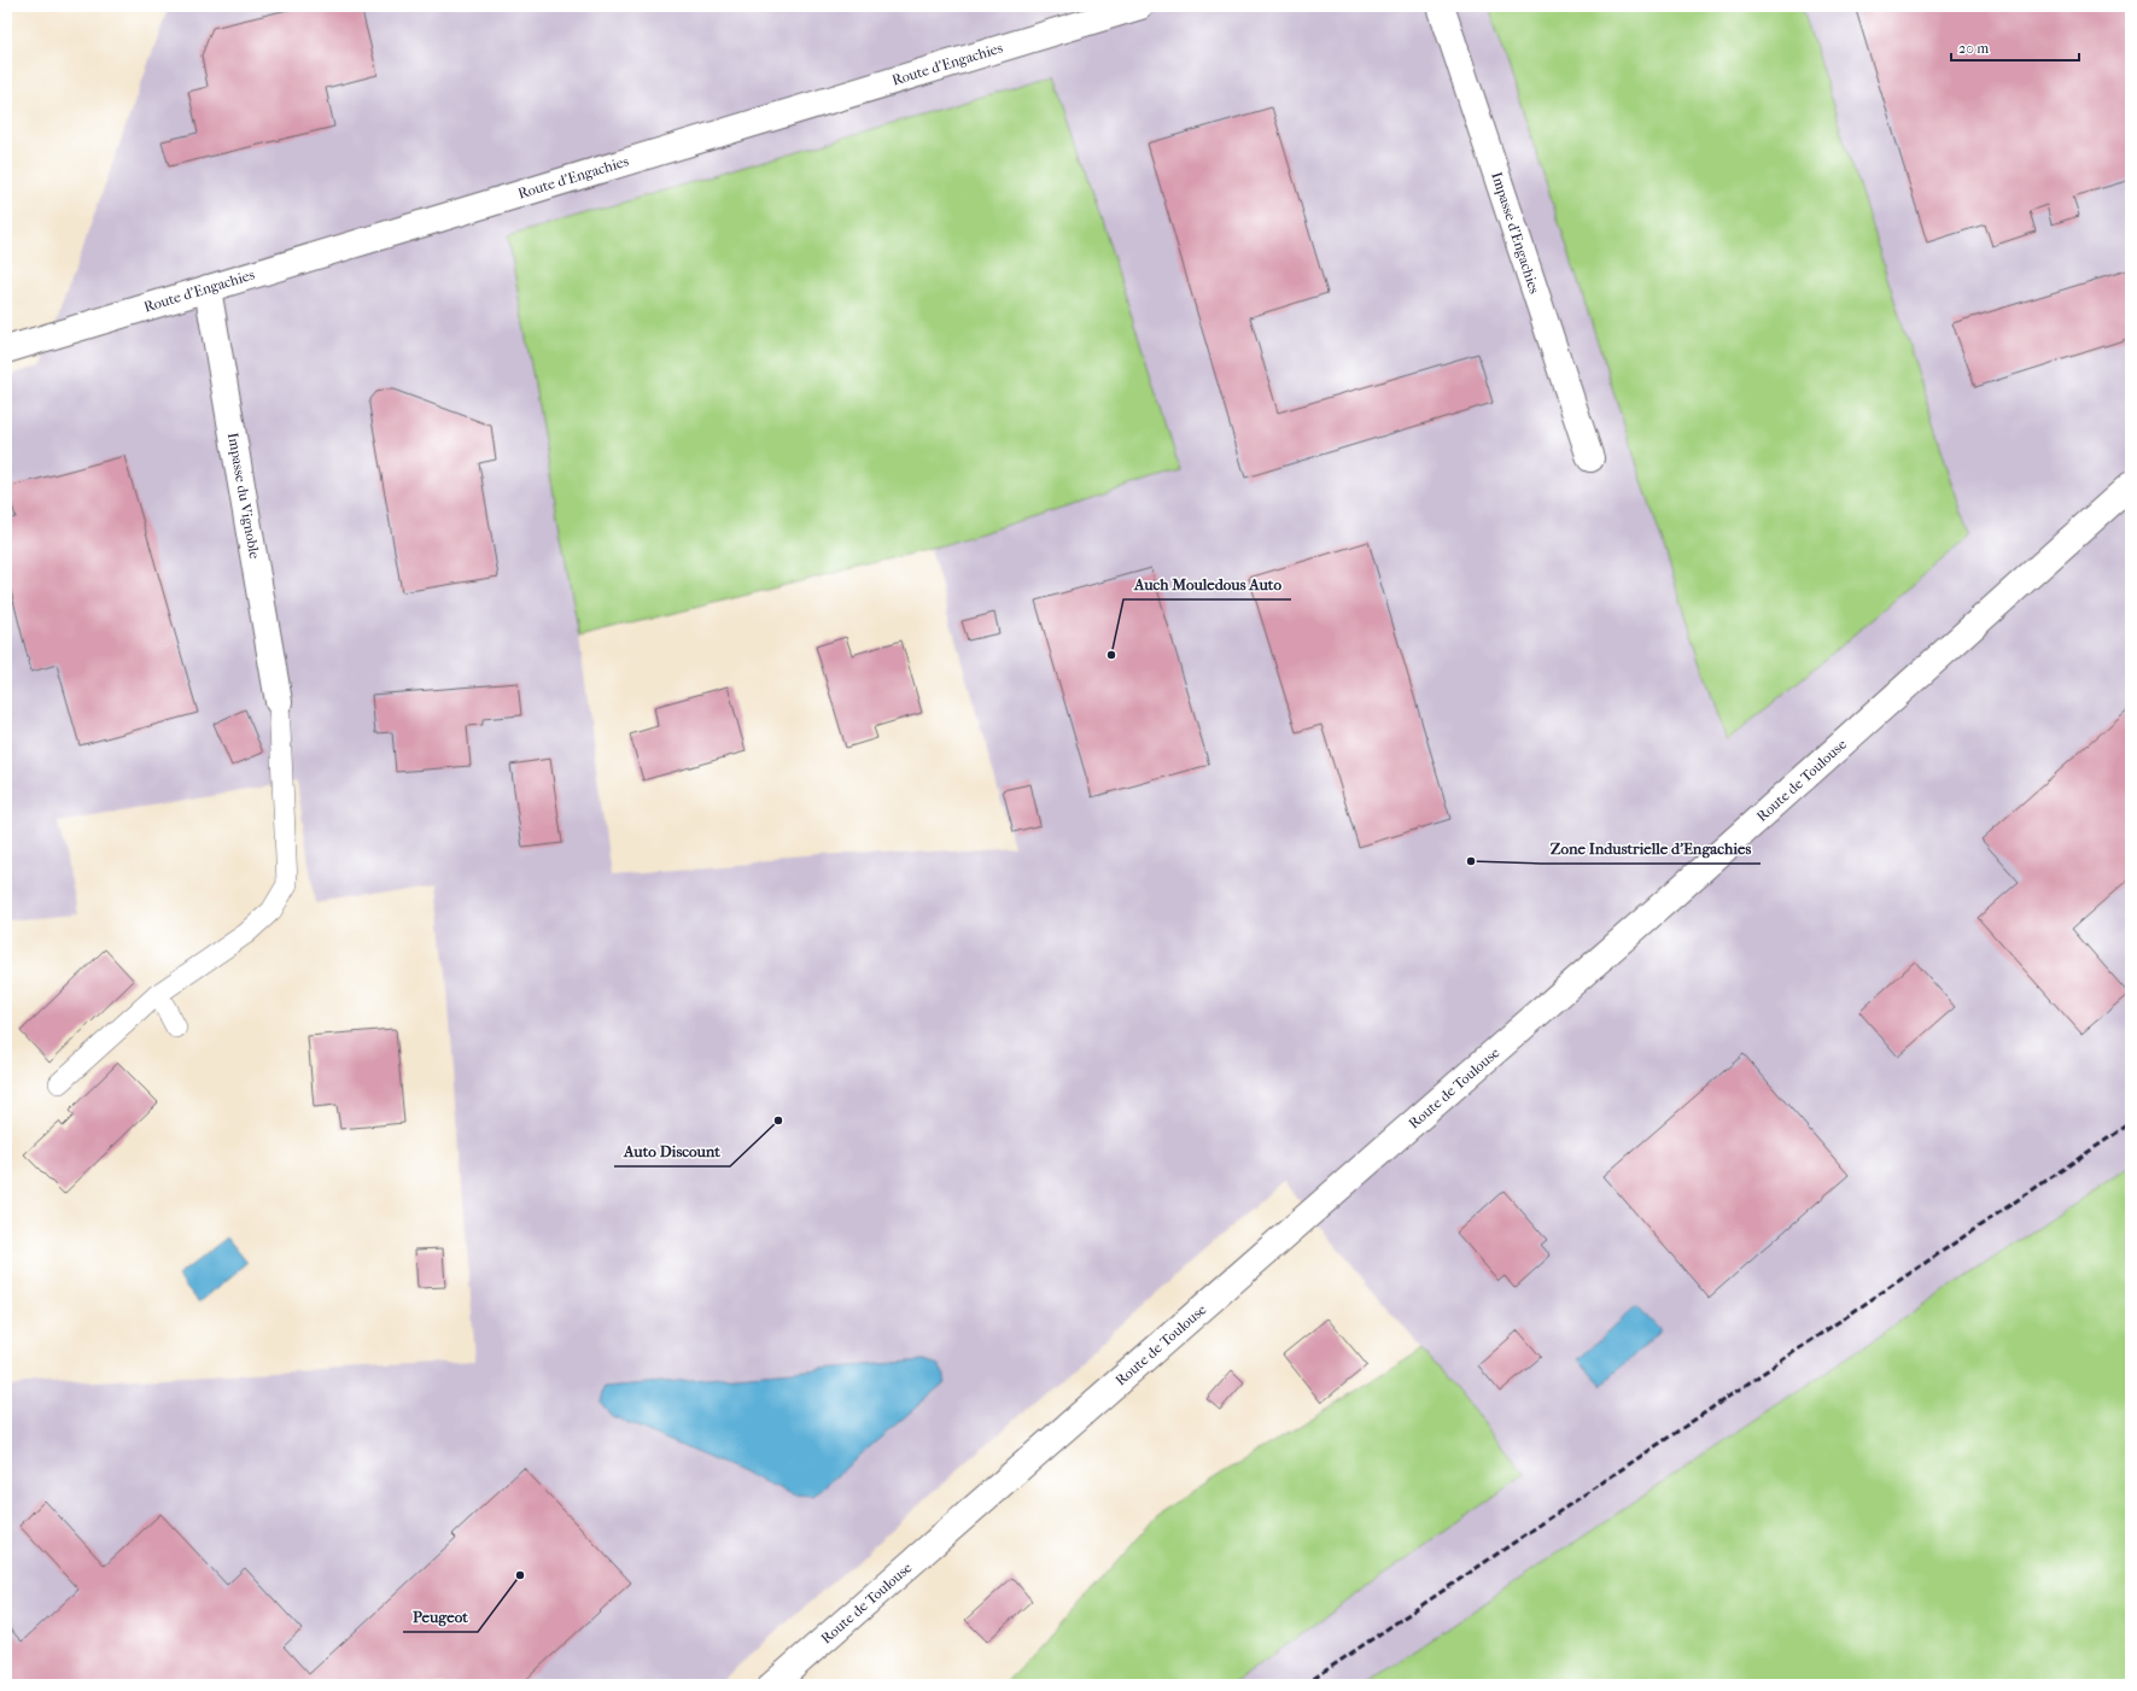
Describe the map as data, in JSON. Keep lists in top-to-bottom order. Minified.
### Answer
{"streets":{"street":["Route d'Engachies","Impasse d'Engachies","Impasse du Vignoble","Route de Toulouse"]},"crossings":[["Route d'Engachies","Impasse du Vignoble"]],"places":["Auch Mouledous Auto","Zone Industrielle d'Engachies","Auto Discount","Peugeot"],"scale_bar":"20 m"}
